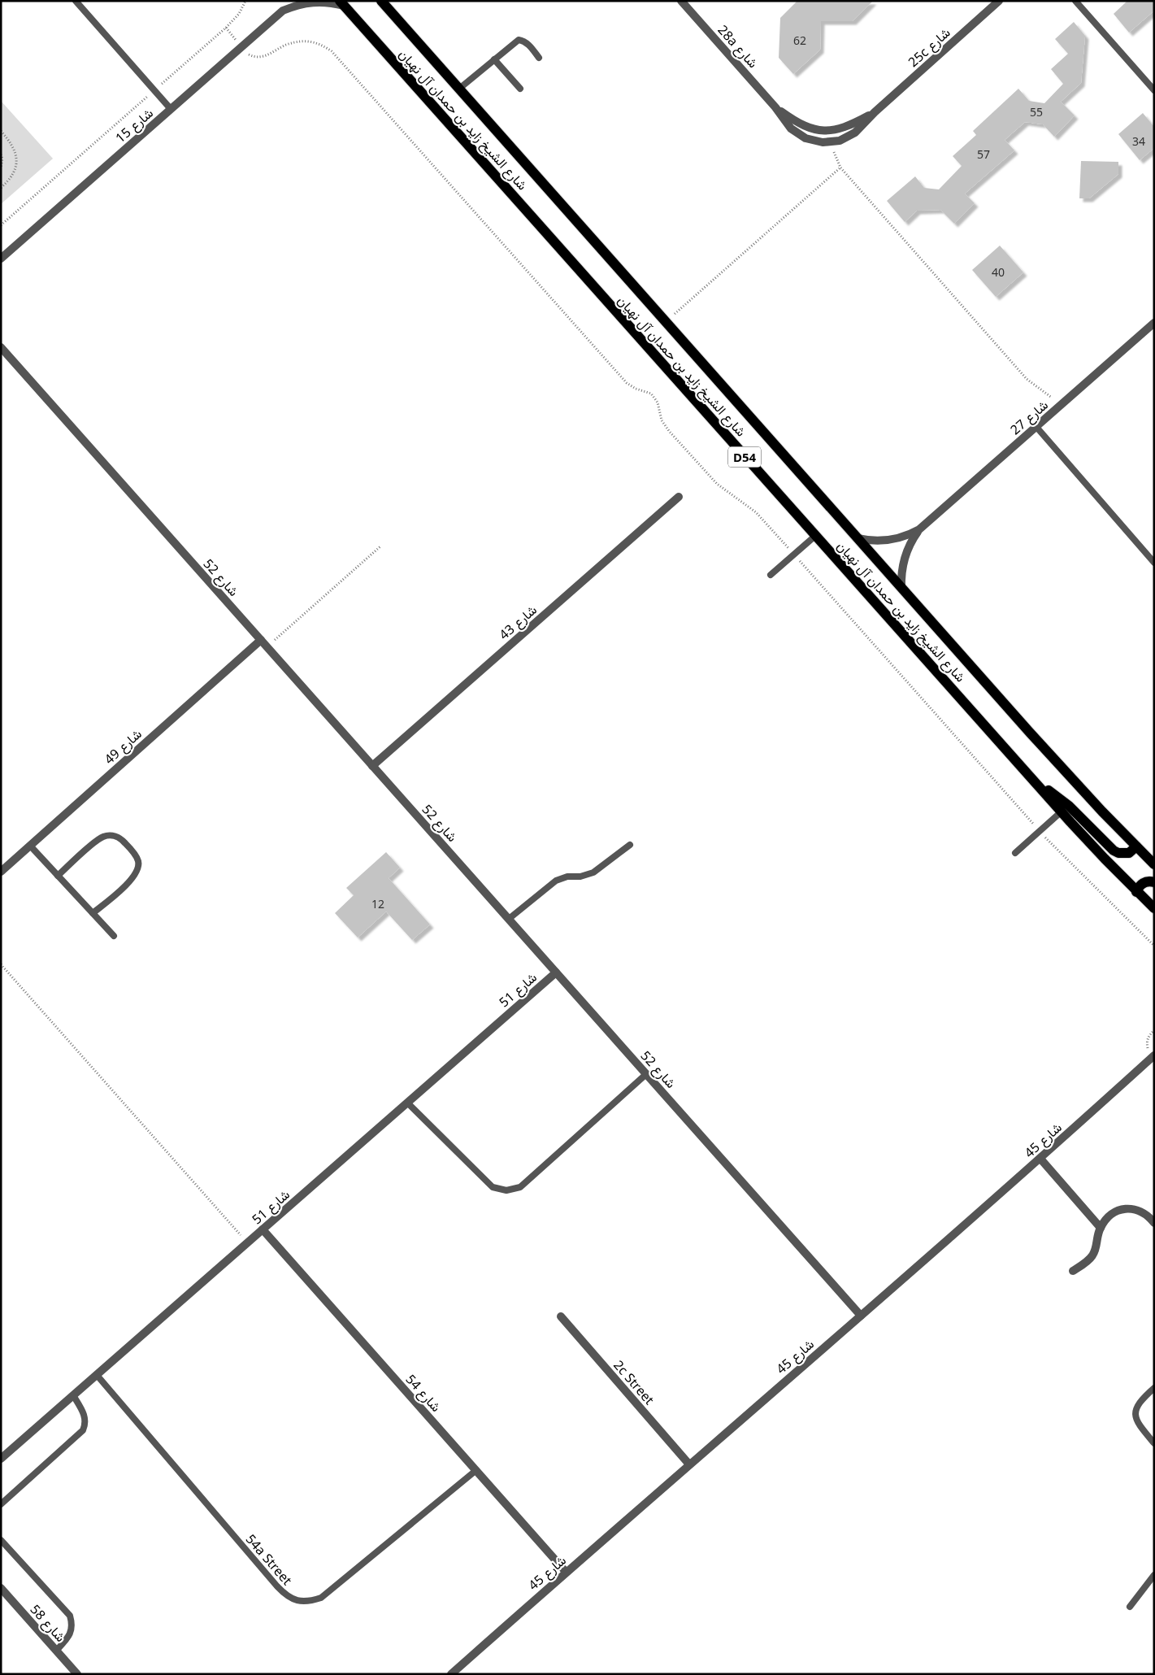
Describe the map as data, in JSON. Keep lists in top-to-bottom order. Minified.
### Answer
{"streets":{"main road":["شارع الشيخ زايد بن حمدان آل نهيان","D54"],"street":["28a شارع","25c شارع","شارع 15","شارع 27","شارع 52","شارع 43","شارع 49","شارع 51","شارع 45","2c Street","شارع 54","شارع 58"],"lane":["54a Street"]},"crossings":[["28a شارع","25c شارع"],["شارع الشيخ زايد بن حمدان آل نهيان","شارع 15"],["شارع الشيخ زايد بن حمدان آل نهيان","شارع 27"],["شارع 52","شارع 43"],["شارع 52","شارع 49"],["شارع 52","شارع 51"],["شارع 52","شارع 45"],["شارع 51","شارع 54"],["شارع 51","54a Street"],["شارع 45","2c Street"],["شارع 45","شارع 54"],["شارع 54","54a Street"]],"house_numbers":["62","55","34","57","40","12"]}
